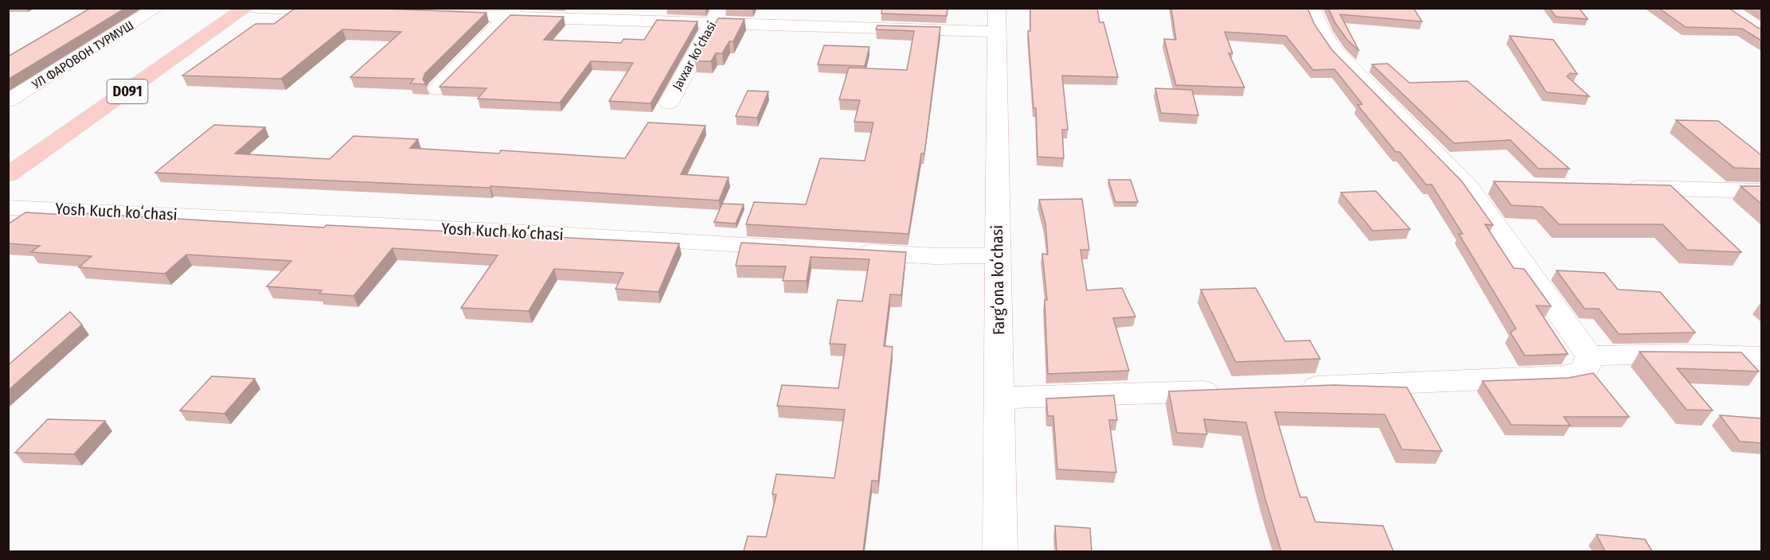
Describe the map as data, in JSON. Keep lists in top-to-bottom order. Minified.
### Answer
{"streets":{"main road":["D091"],"street":["УЛ ФАРОВОН ТУРМУШ","Javxar koʻchasi","Yosh Kuch koʻchasi","Fargʻona koʻchasi"]}}
